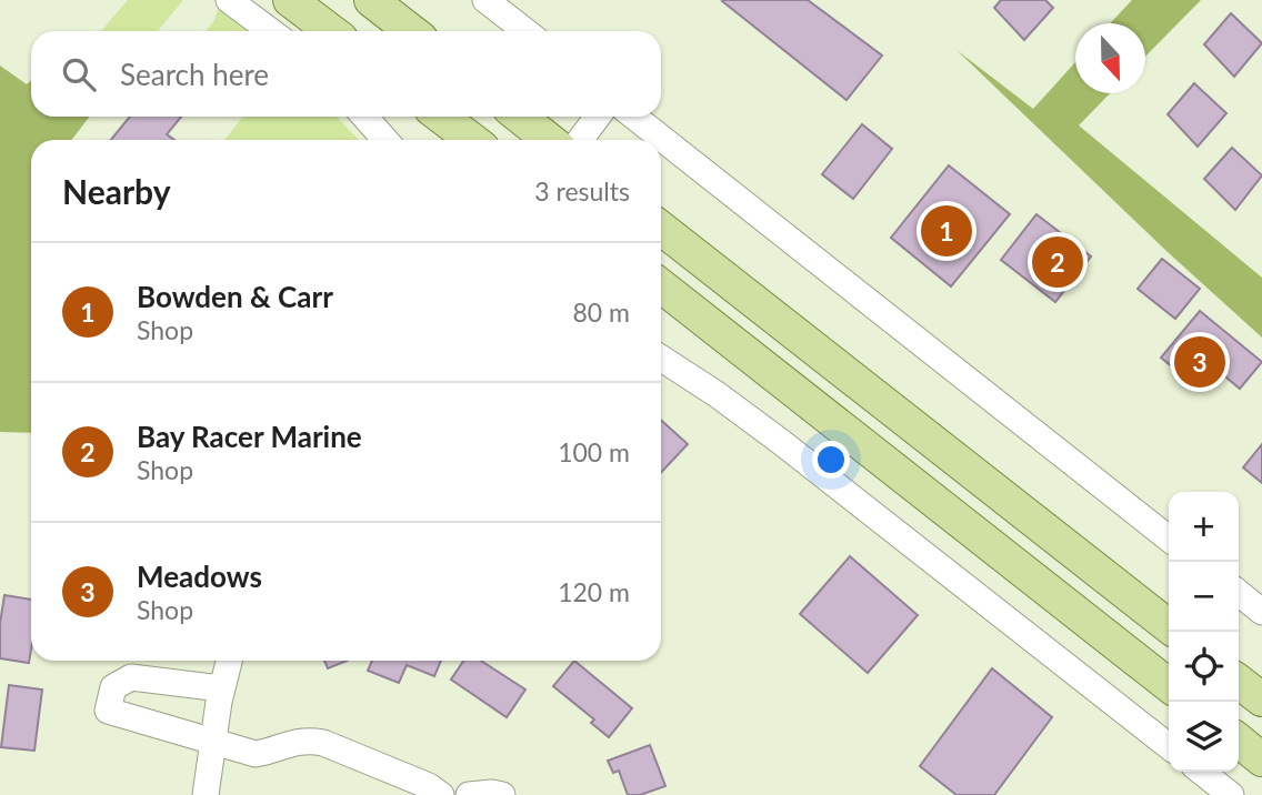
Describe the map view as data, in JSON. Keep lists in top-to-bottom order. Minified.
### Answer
{"north":"bottom","page":{"search":"Search here","heading":["Nearby","3 results"],"pins":["1","2","3"],"list":[{"mark":"1","name":"Bowden & Carr","note":"Shop","value":"80 m"},{"mark":"2","name":"Bay Racer Marine","note":"Shop","value":"100 m"},{"mark":"3","name":"Meadows","note":"Shop","value":"120 m"}],"map_buttons":["+","−"]}}
